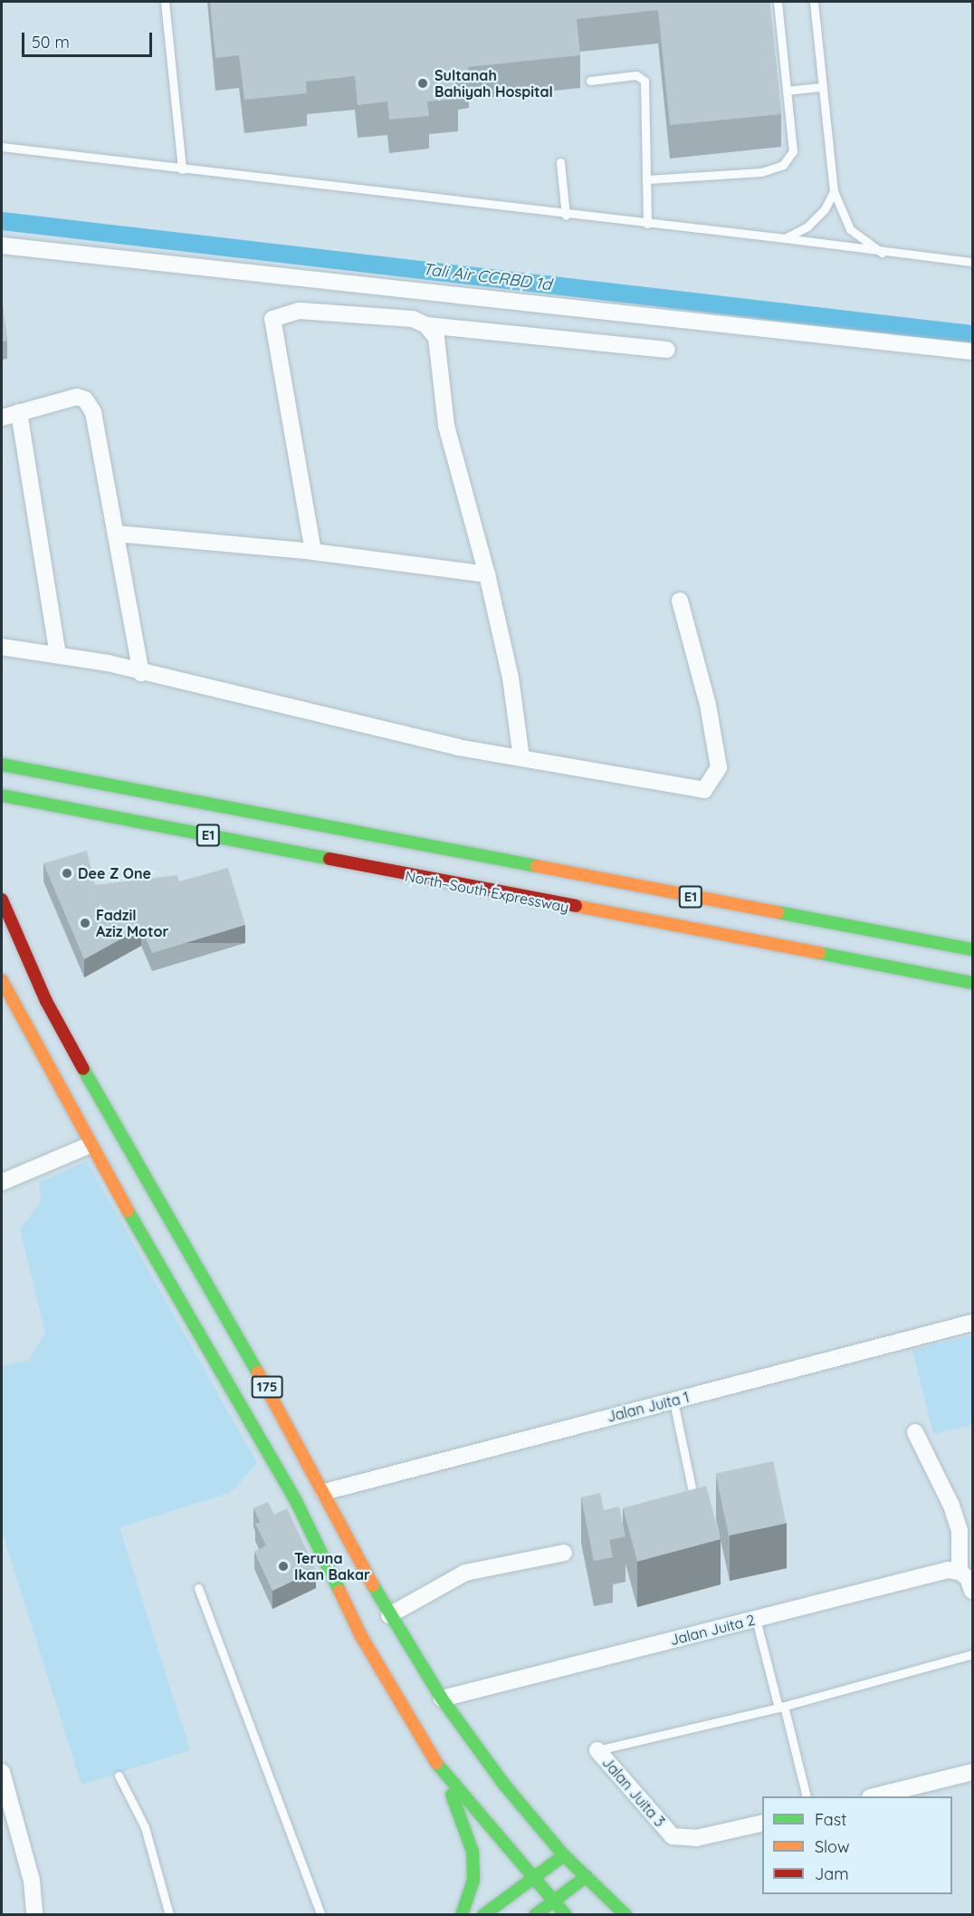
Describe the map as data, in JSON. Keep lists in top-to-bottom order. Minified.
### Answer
{"streets":{"main road":["E1","North–South Expressway","175"],"street":["Jalan Juita 1","Jalan Juita 2","Jalan Juita 3"]},"crossings":[["175","Jalan Juita 1"],["175","Jalan Juita 2"]],"water":["Tali Air CCRBD 1d"],"places":["Sultanah Bahiyah Hospital","Dee Z One","Fadzil Aziz Motor","Teruna Ikan Bakar"],"legend":["Fast","Slow","Jam"],"scale_bar":"50 m"}
